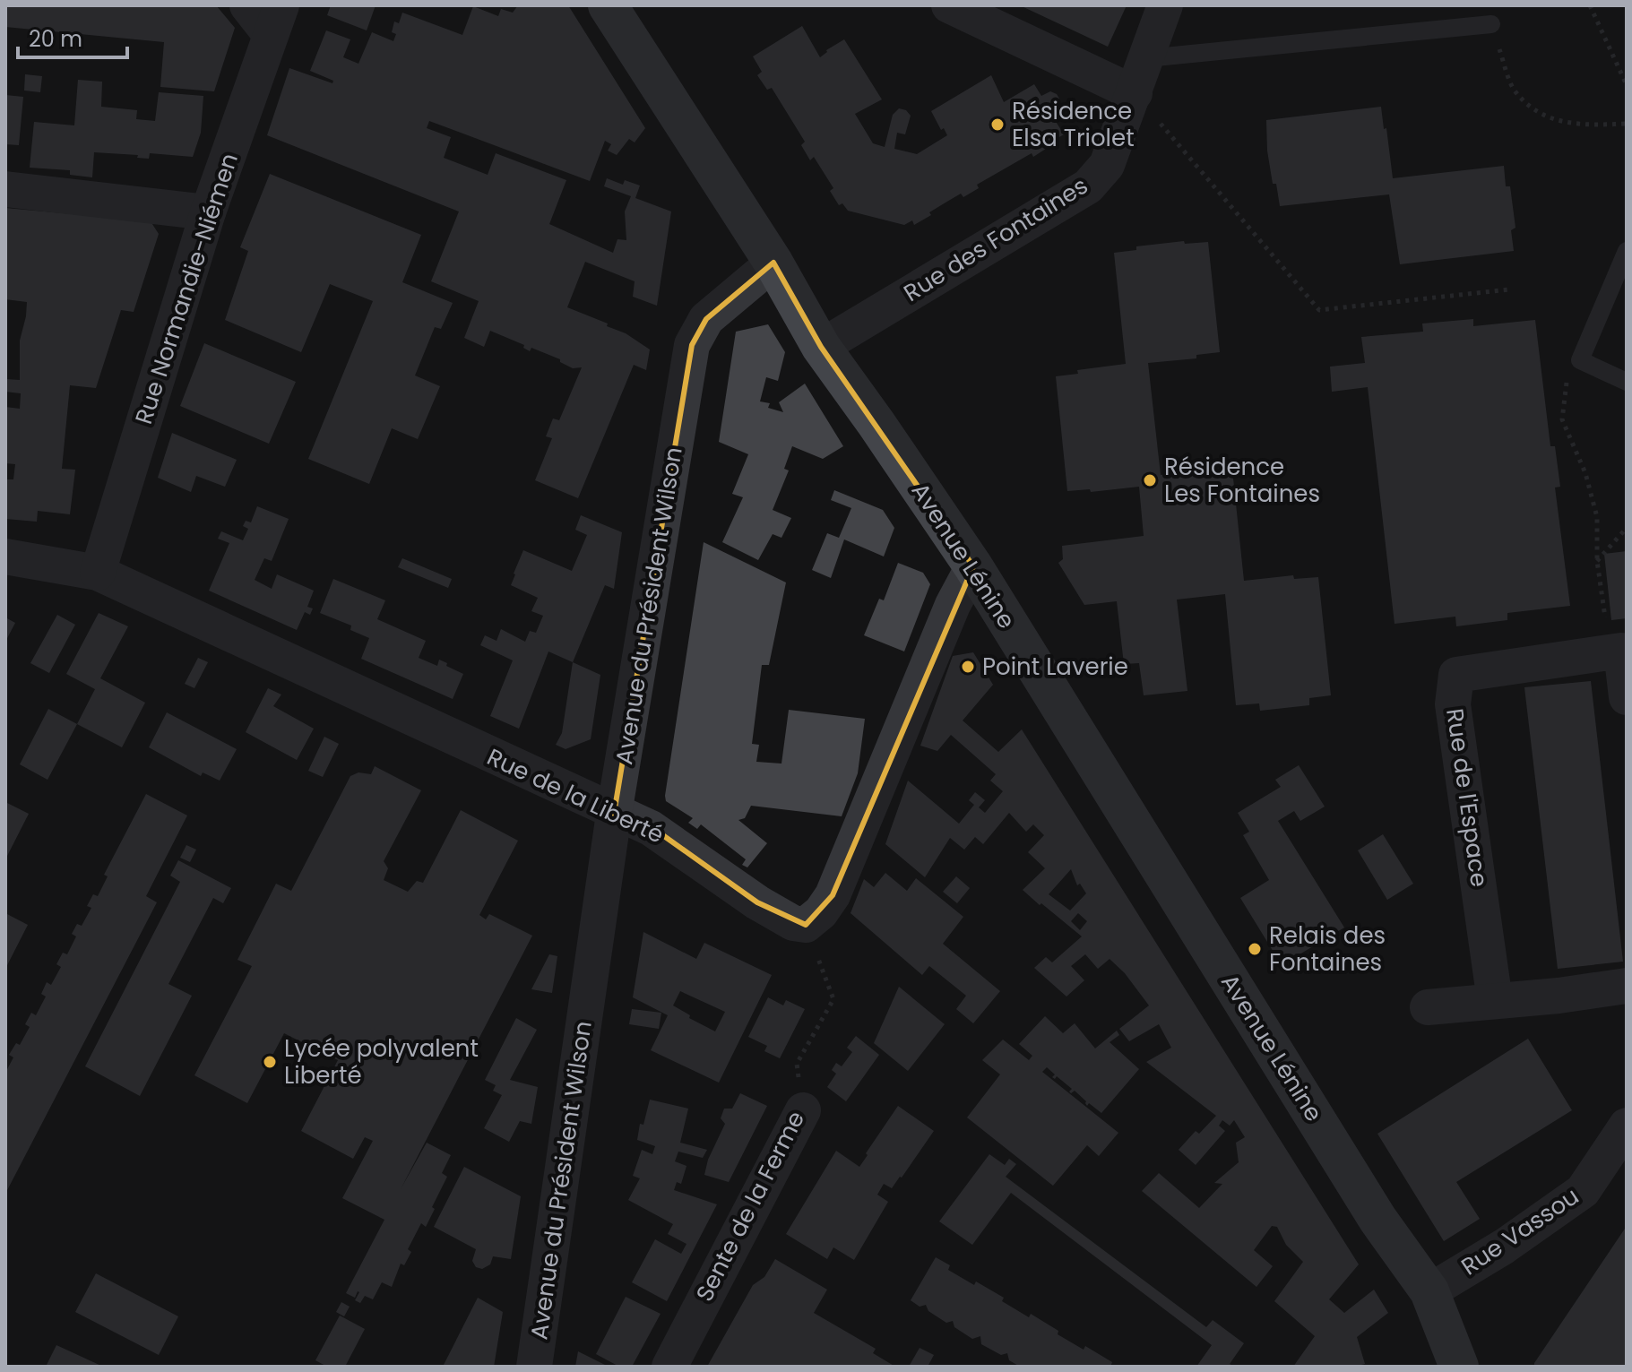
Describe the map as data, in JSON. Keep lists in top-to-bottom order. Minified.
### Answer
{"streets":{"main road":["Avenue Lénine"],"street":["Rue des Fontaines","Rue Normandie-Niémen","Avenue du Président Wilson","Rue de la Liberté","Rue de l'Espace","Sente de la Ferme","Rue Vassou"]},"crossings":[["Rue des Fontaines","Avenue Lénine"],["Rue Normandie-Niémen","Rue de la Liberté"],["Avenue Lénine","Avenue du Président Wilson"],["Avenue Lénine","Rue Vassou"],["Avenue du Président Wilson","Rue de la Liberté"],["Rue de la Liberté","Sente de la Ferme"]],"places":["Résidence Elsa Triolet","Résidence Les Fontaines","Point Laverie","Relais des Fontaines","Lycée polyvalent Liberté"],"scale_bar":"20 m"}
